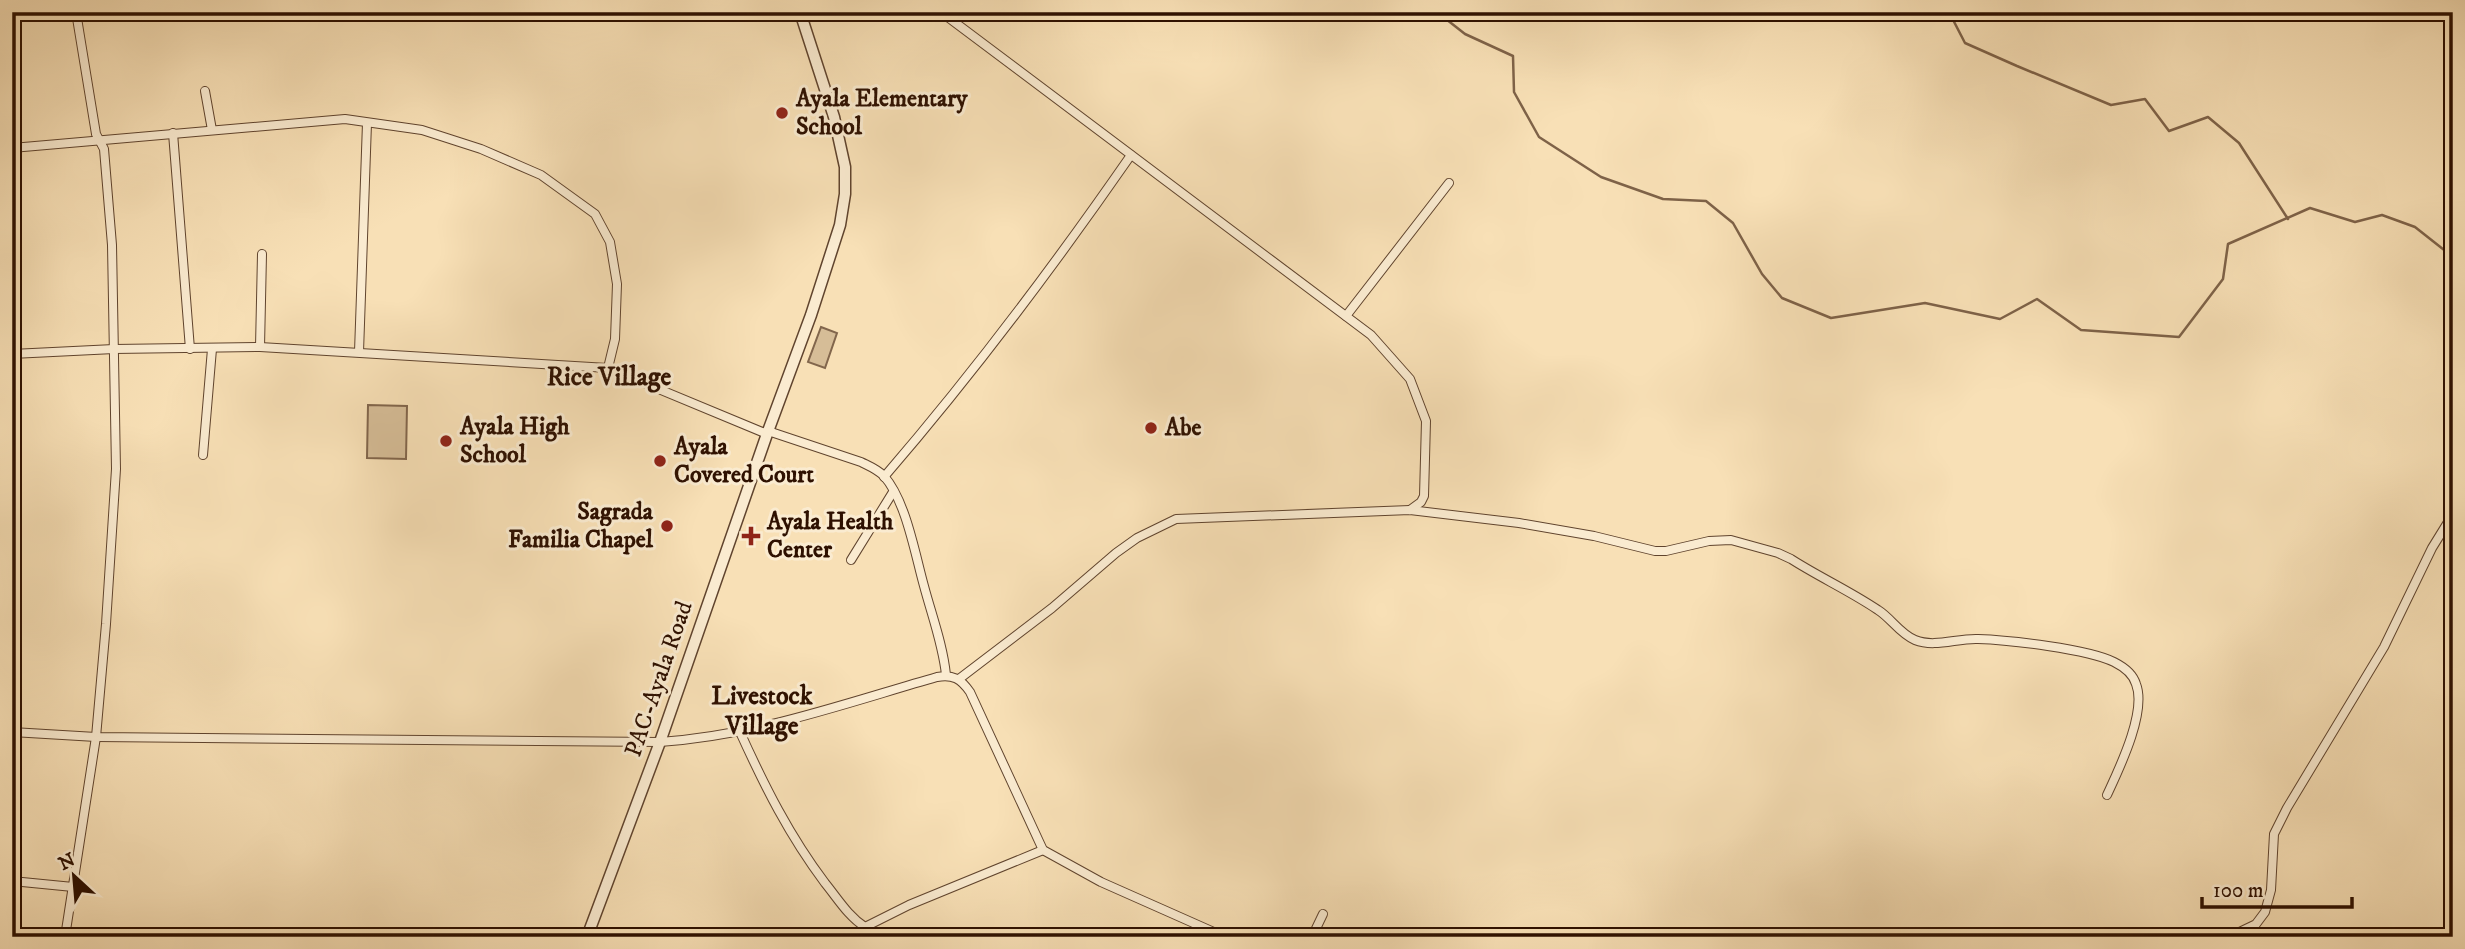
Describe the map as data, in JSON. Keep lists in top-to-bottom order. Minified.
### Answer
{"streets":{"street":["PAC-Ayala Road"]},"districts":["Rice Village","Livestock Village"],"places":{"other":["Ayala Elementary School","Abe","Ayala High School","Ayala Covered Court","Sagrada Familia Chapel"],"health":["Ayala Health Center"]},"scale_bar":"100 m","north":"top left"}
